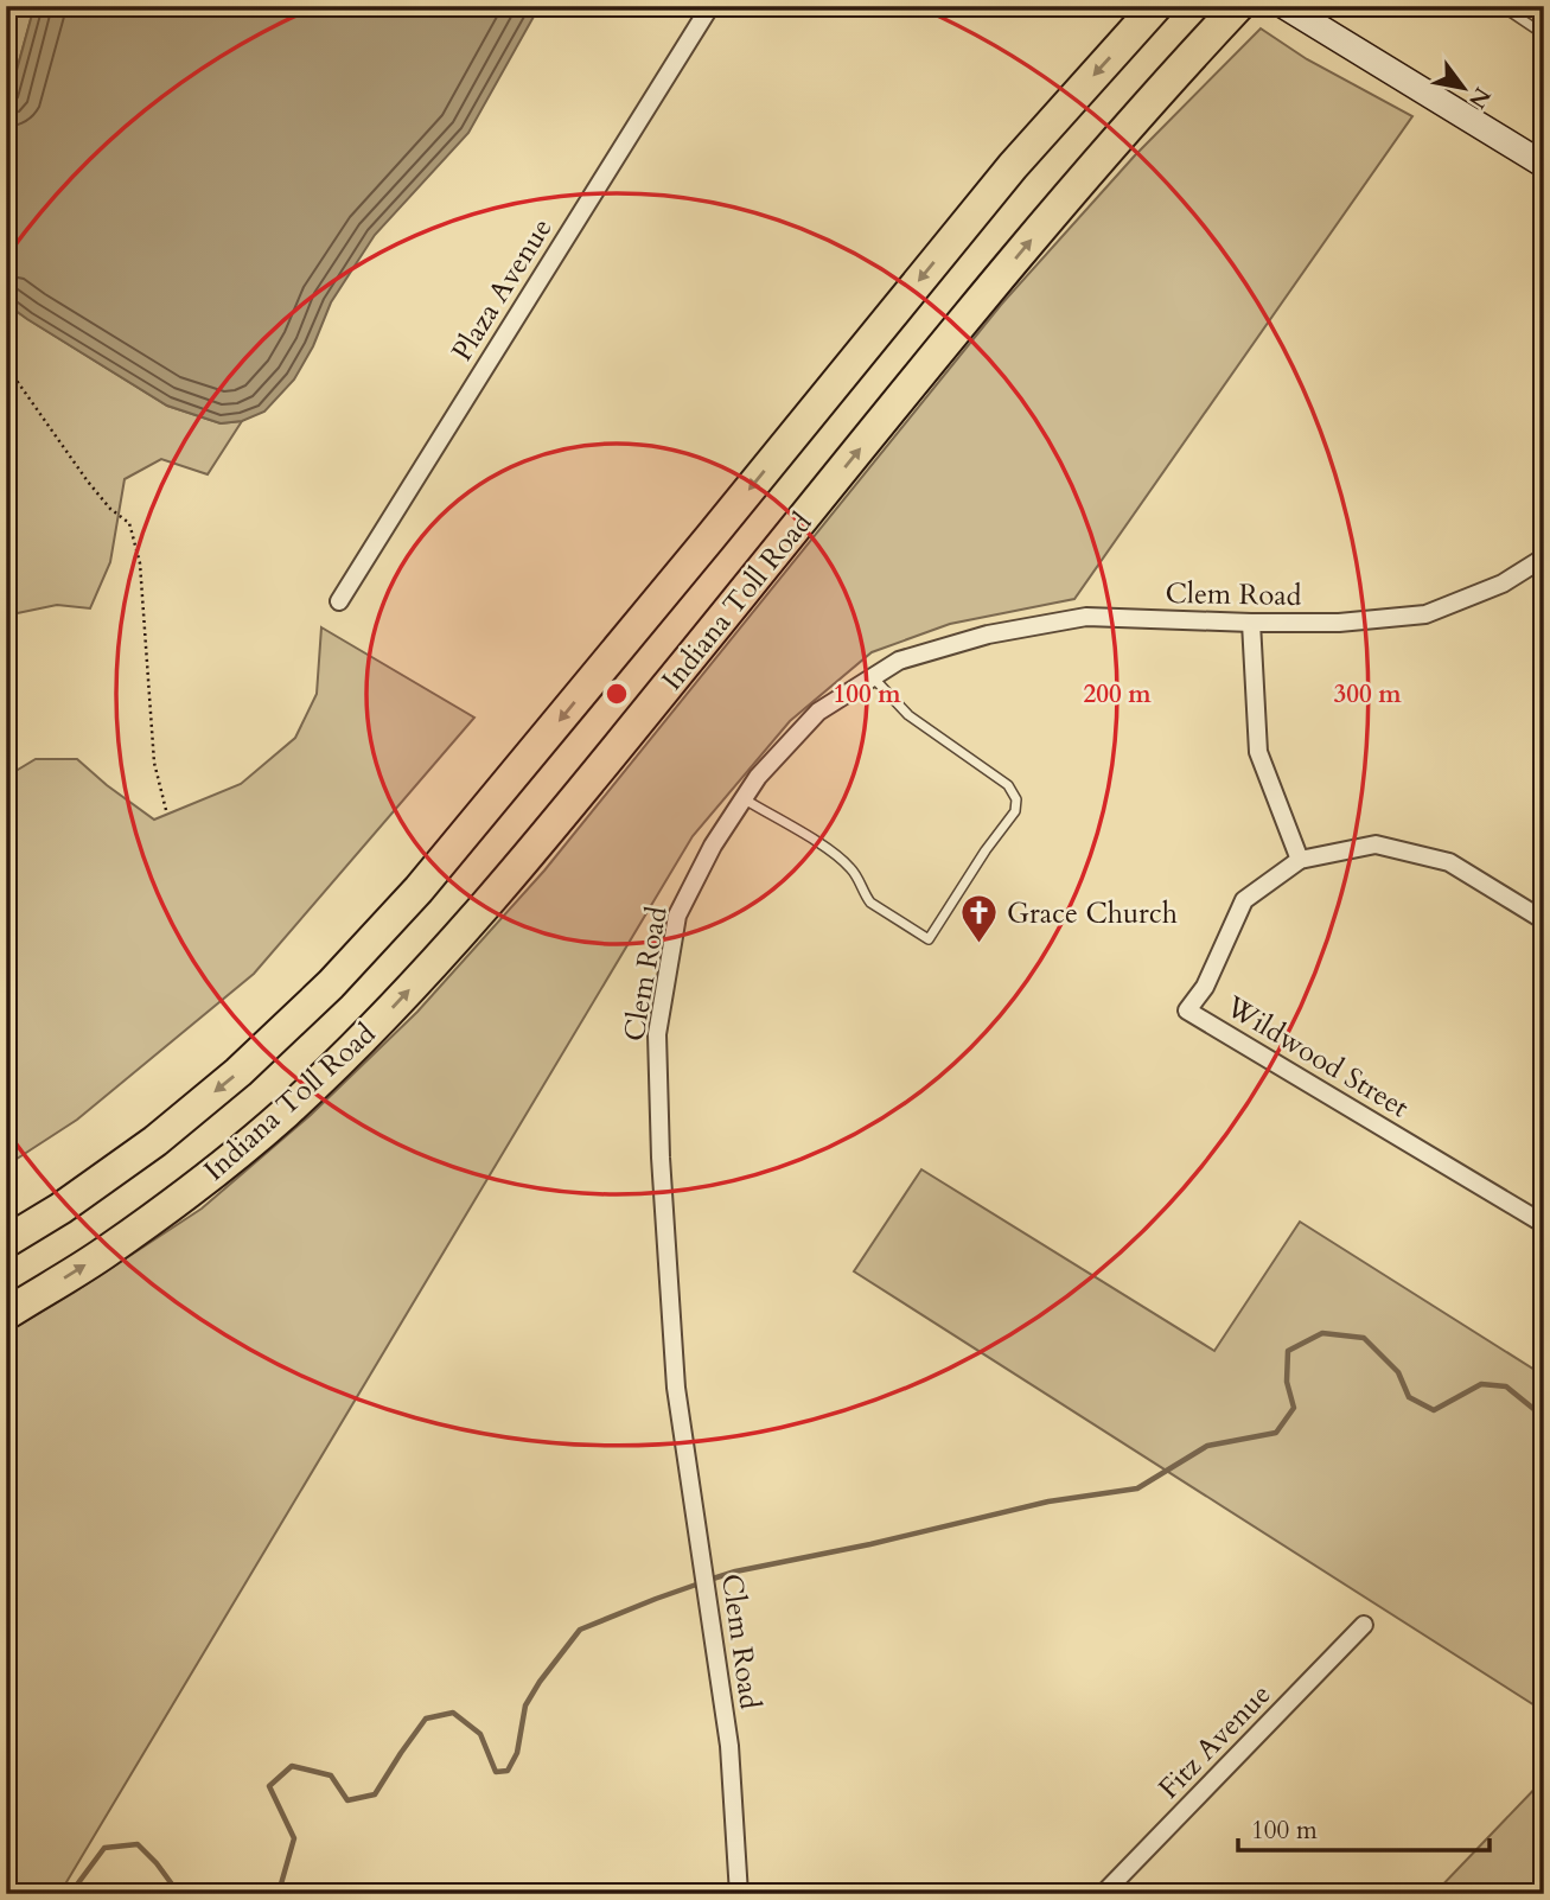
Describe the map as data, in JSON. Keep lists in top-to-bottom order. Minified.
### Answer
{"streets":{"highway":["Indiana Toll Road"],"street":["Plaza Avenue","Clem Road","Wildwood Street","Fitz Avenue"]},"places":{"church":["Grace Church"]},"scale_bar":"100 m","north":"bottom right","rings":["100 m","200 m","300 m"]}
